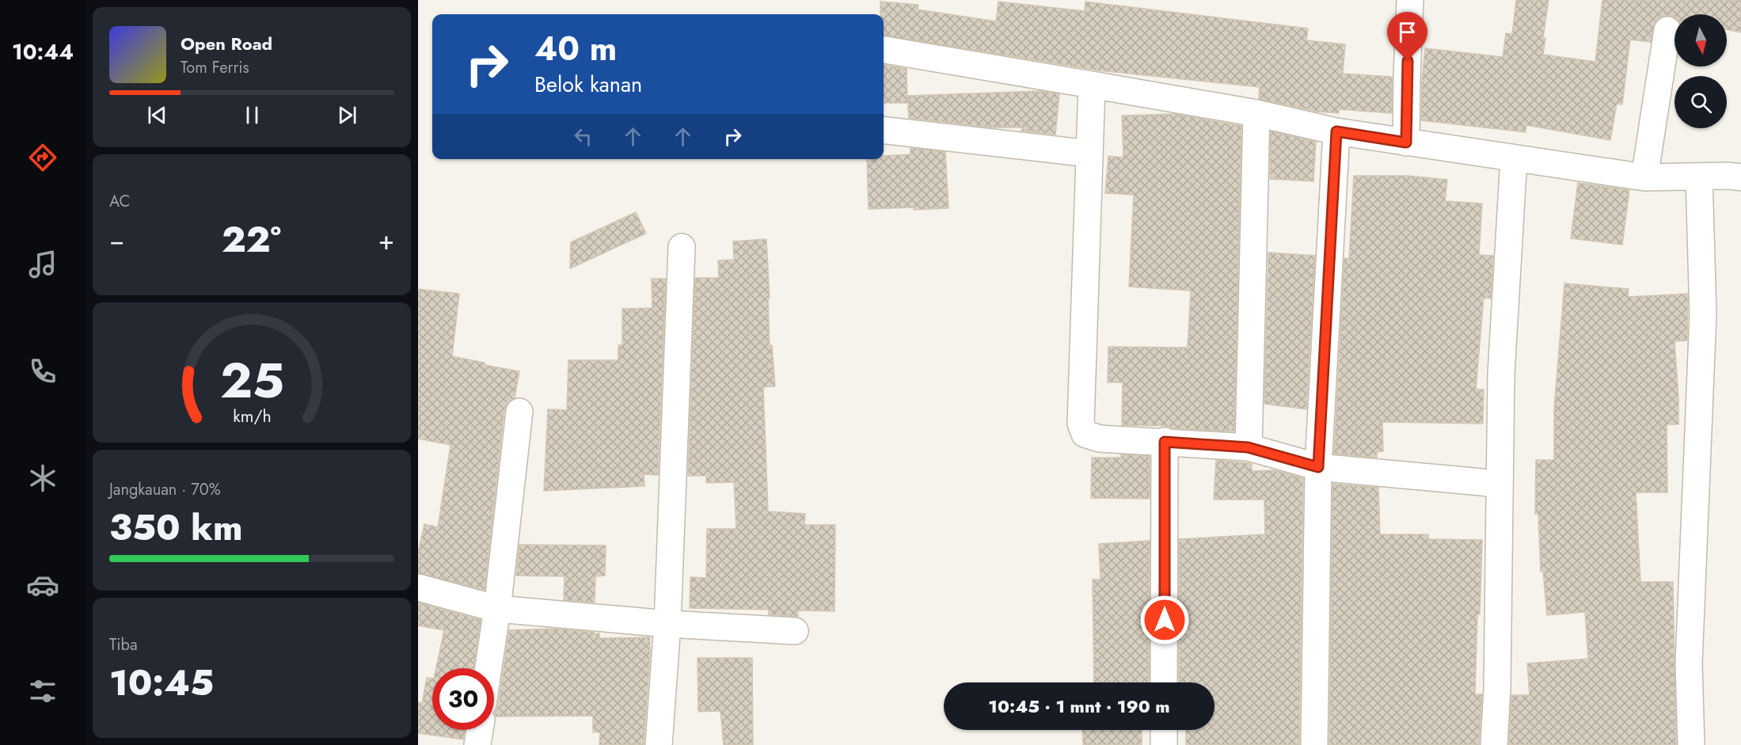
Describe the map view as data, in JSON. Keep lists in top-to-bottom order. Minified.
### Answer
{"north":"bottom","page":{"tabs":"10:44","turn":["40 m","Belok kanan"],"song":["Open Road","Tom Ferris"],"tile":["AC",["Jangkauan · 70%","350 km"],["Tiba","10:45"]],"heat":["−","22°","+"],"limit":"30","trip":"10:45 · 1 mnt · 190 m","gauge":["25","km/h"]}}
